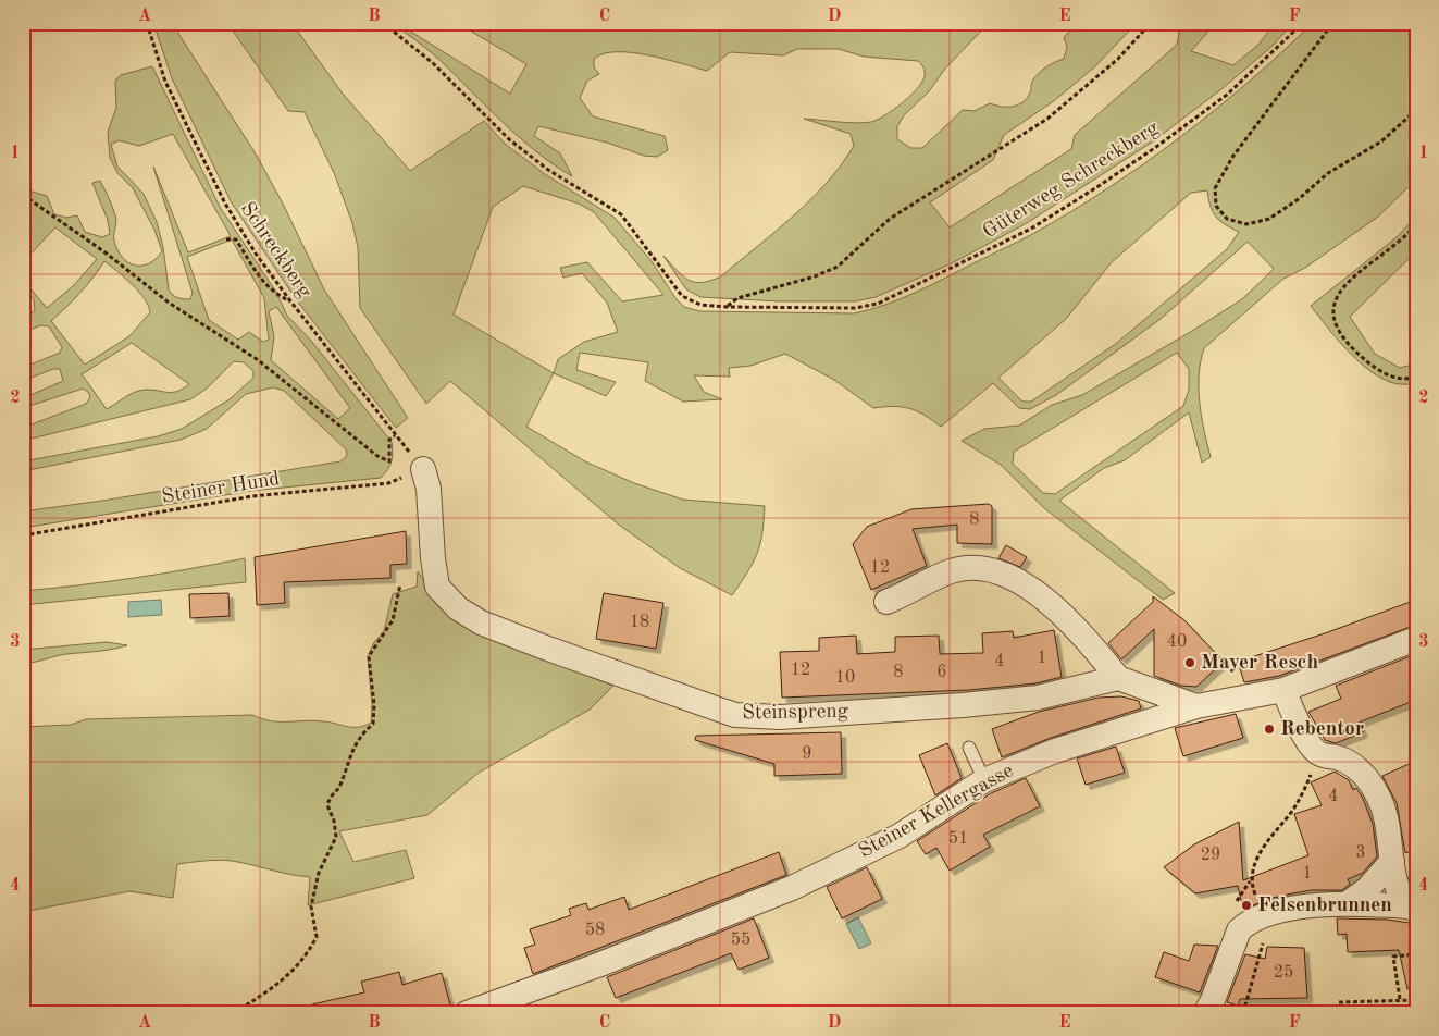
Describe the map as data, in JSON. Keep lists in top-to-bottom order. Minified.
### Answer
{"streets":{"street":["Steinspreng","Steiner Kellergasse"],"path":["Güterweg Schreckberg","Schreckberg","Steiner Hund"]},"crossings":[["Schreckberg","Steiner Hund"],["Schreckberg","Steinspreng"],["Steiner Hund","Steinspreng"]],"places":["Mayer Resch","Rebentor","Felsenbrunnen"],"house_numbers":["8","12","18","40","1","4","12","8","6","10","9","4","51","3","29","1","58","55","25"],"grid":{"columns":["A","B","C","D","E","F"],"rows":["1","2","3","4"]}}
